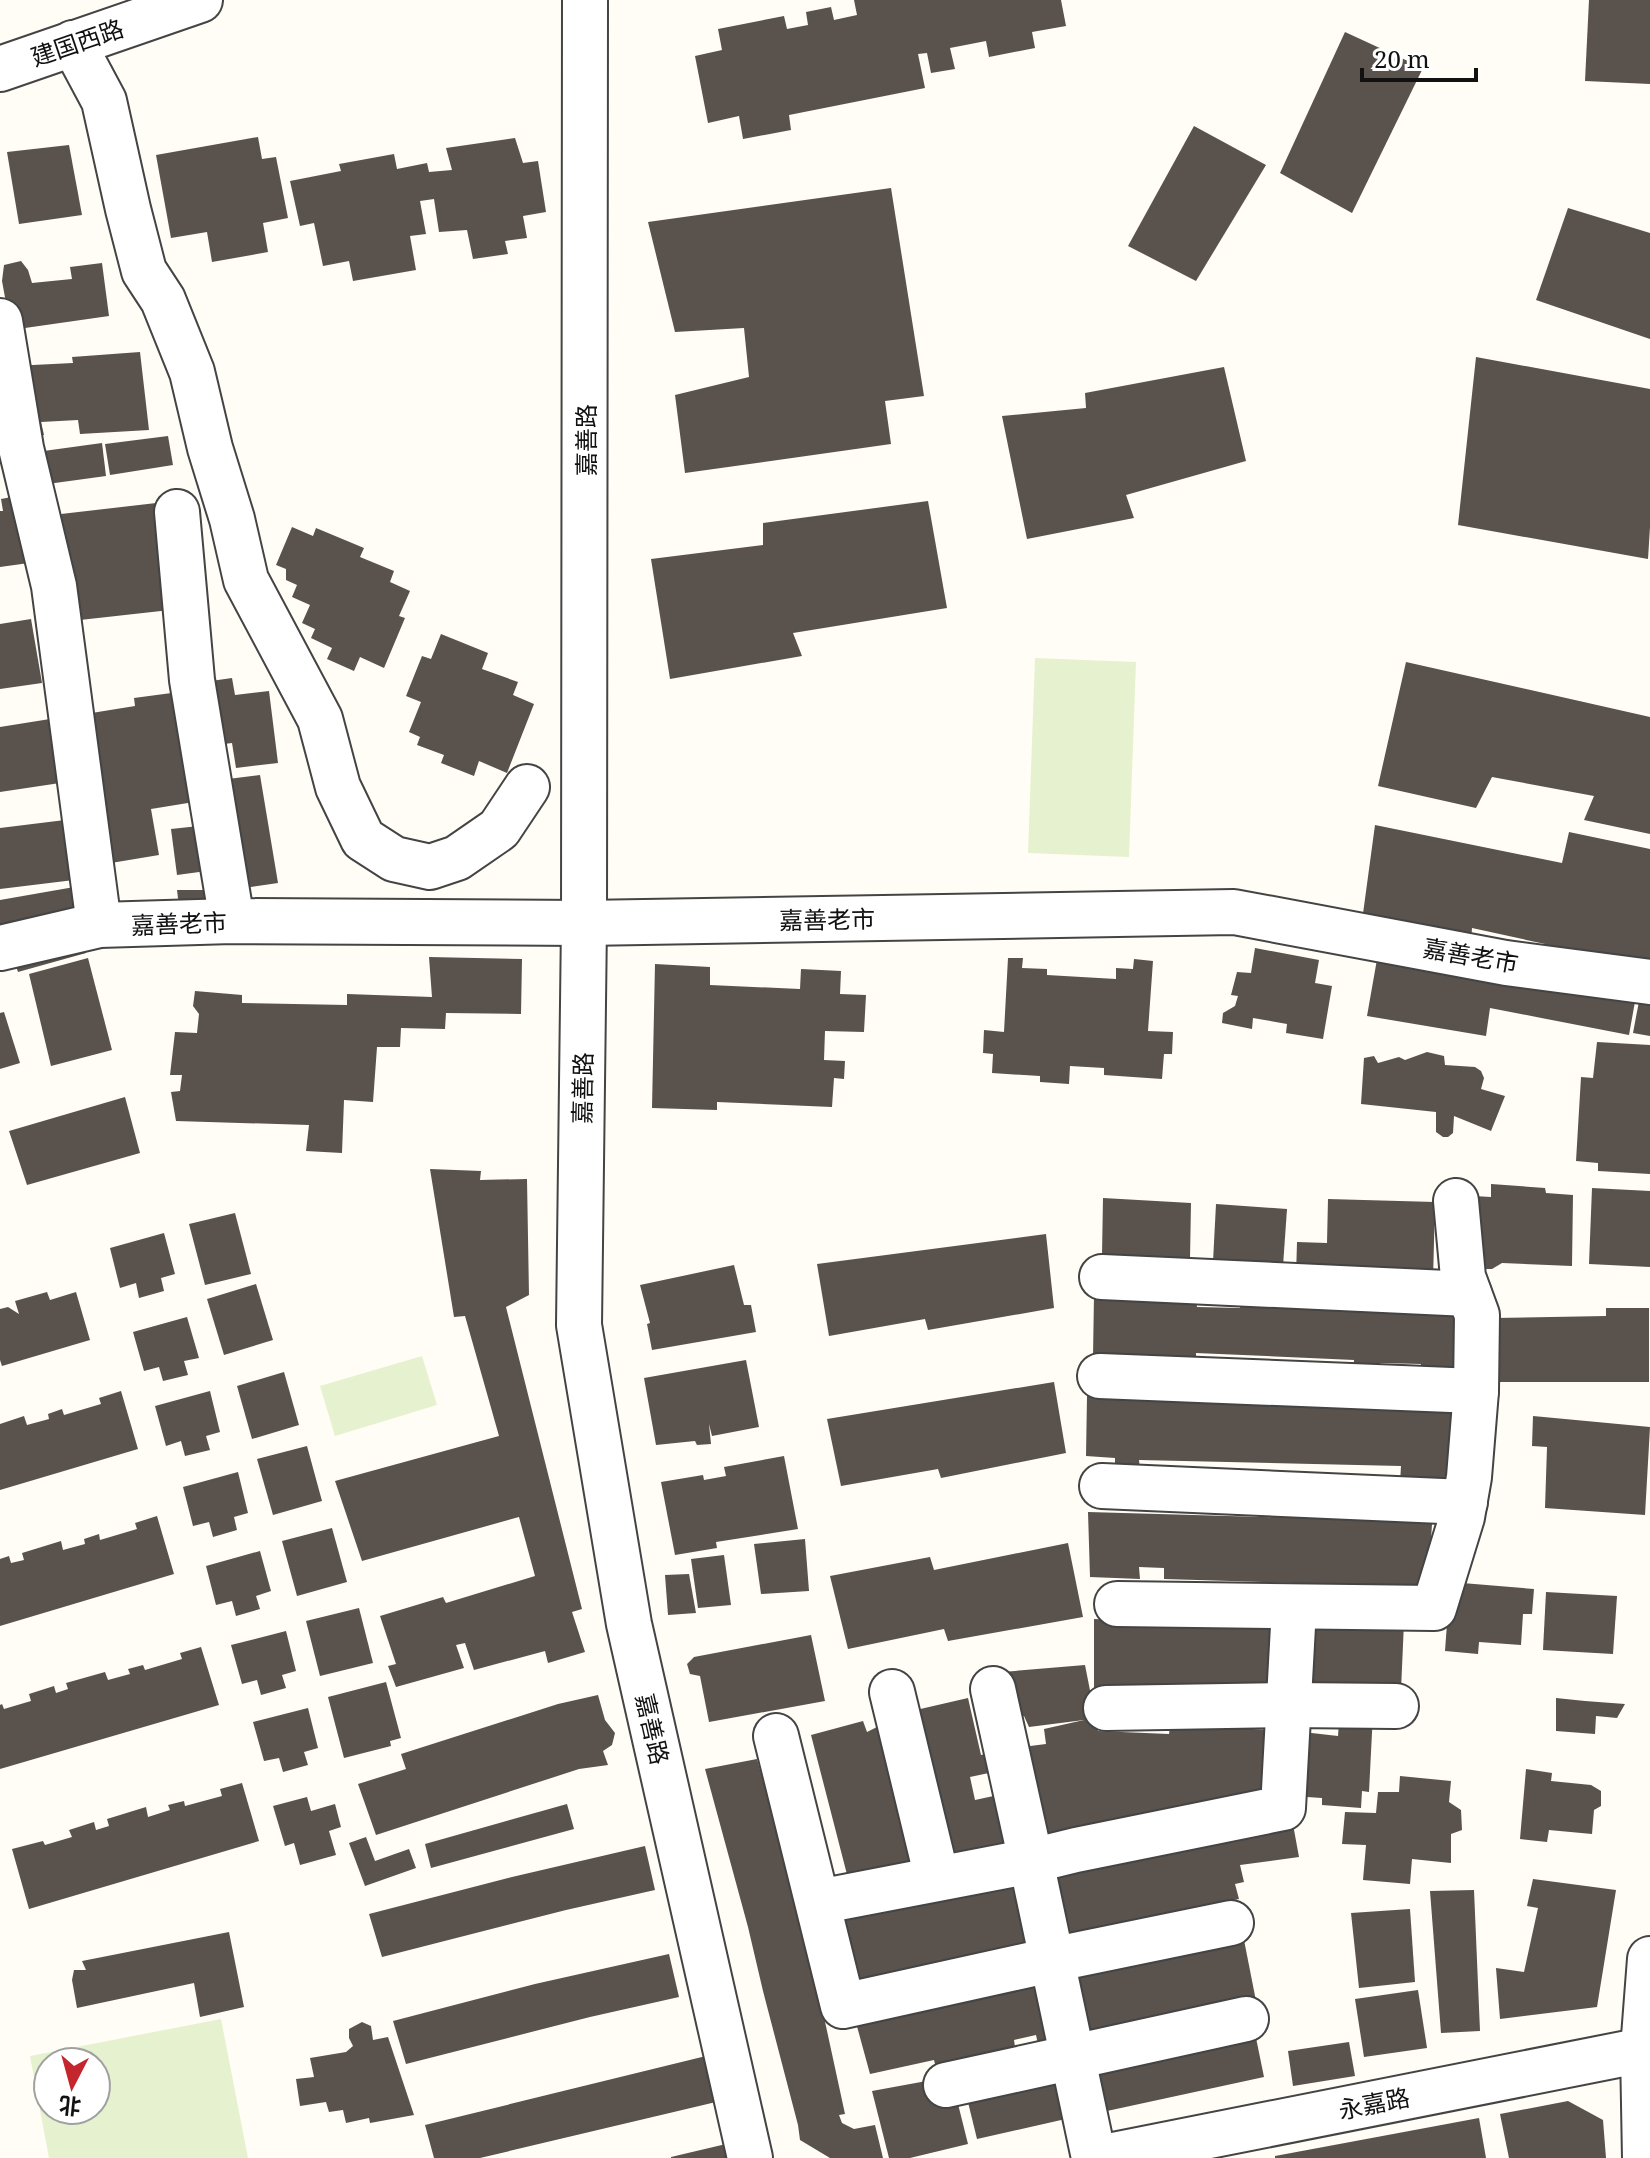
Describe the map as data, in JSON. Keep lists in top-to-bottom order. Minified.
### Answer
{"streets":{"street":["建国西路","嘉善路","嘉善老市","永嘉路"]},"crossings":[["嘉善路","嘉善老市"]],"scale_bar":"20 m","north":"bottom"}
